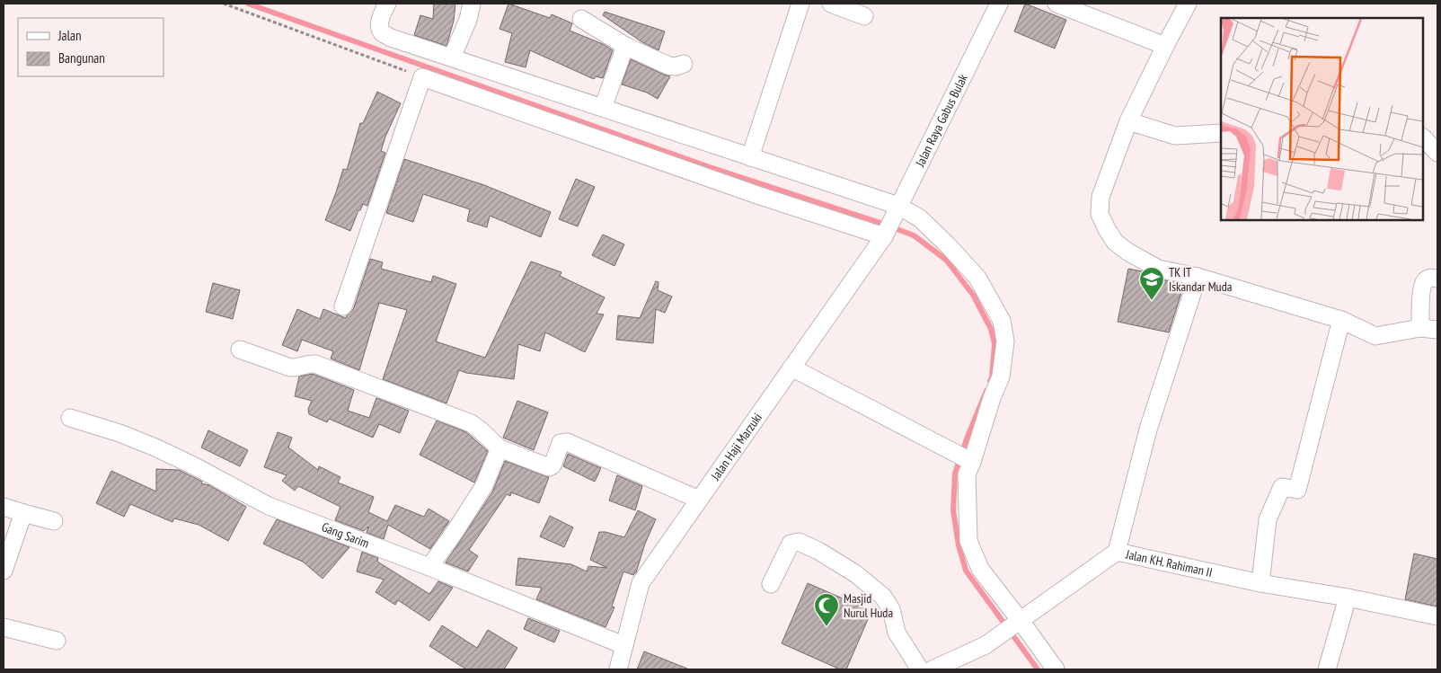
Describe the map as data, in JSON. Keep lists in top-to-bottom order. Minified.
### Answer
{"streets":{"street":["Jalan Raya Gabus Bulak","Jalan Haji Marzuki","Gang Sarim","Jalan KH. Rahiman II"]},"crossings":[["Jalan Raya Gabus Bulak","Jalan Haji Marzuki"],["Jalan Haji Marzuki","Gang Sarim"]],"places":{"school or university":["TK IT Iskandar Muda"],"mosque":["Masjid Nurul Huda"]},"legend":["Jalan","Bangunan"]}
